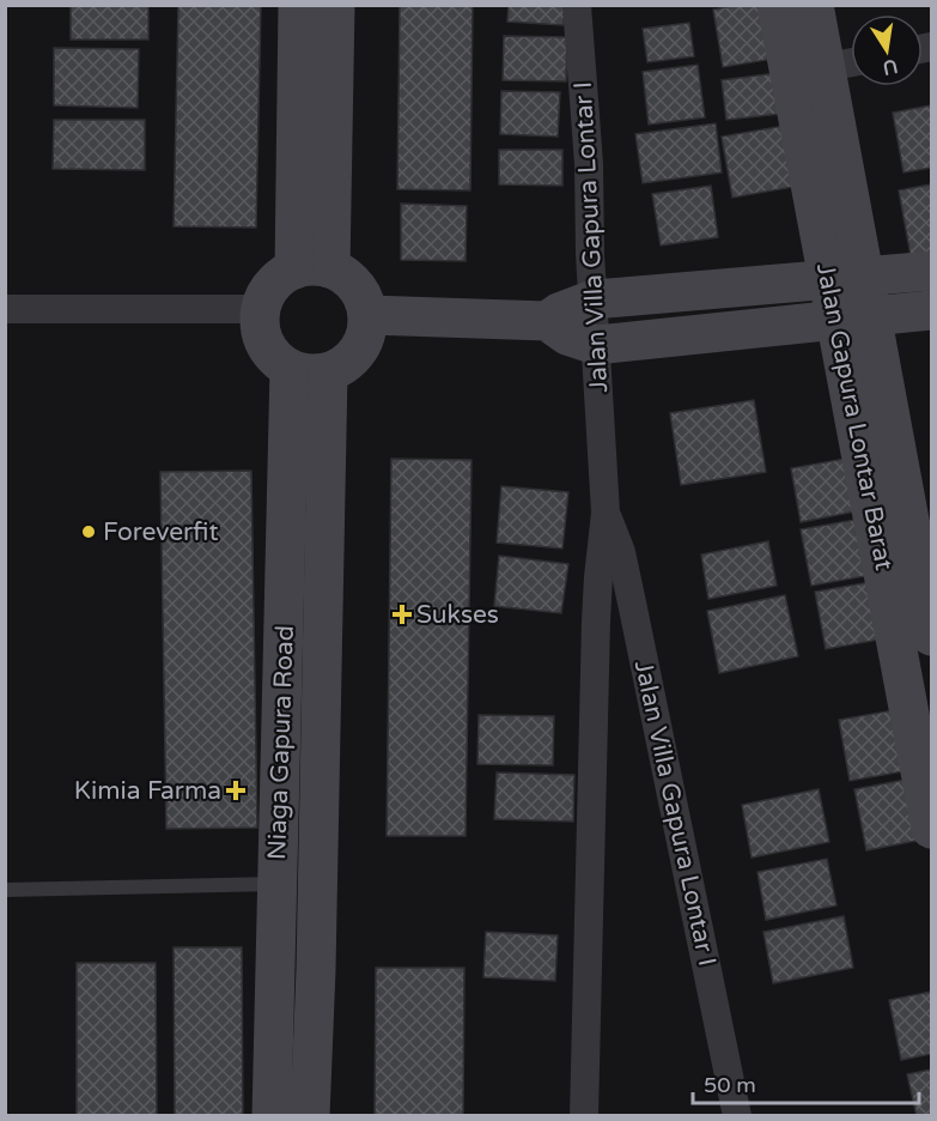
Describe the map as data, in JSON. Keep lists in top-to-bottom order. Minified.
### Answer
{"streets":{"street":["Jalan Villa Gapura Lontar I","Jalan Gapura Lontar Barat","Niaga Gapura Road"]},"places":{"other":["Foreverfit"],"health":["Sukses","Kimia Farma"]},"scale_bar":"50 m","north":"bottom"}
